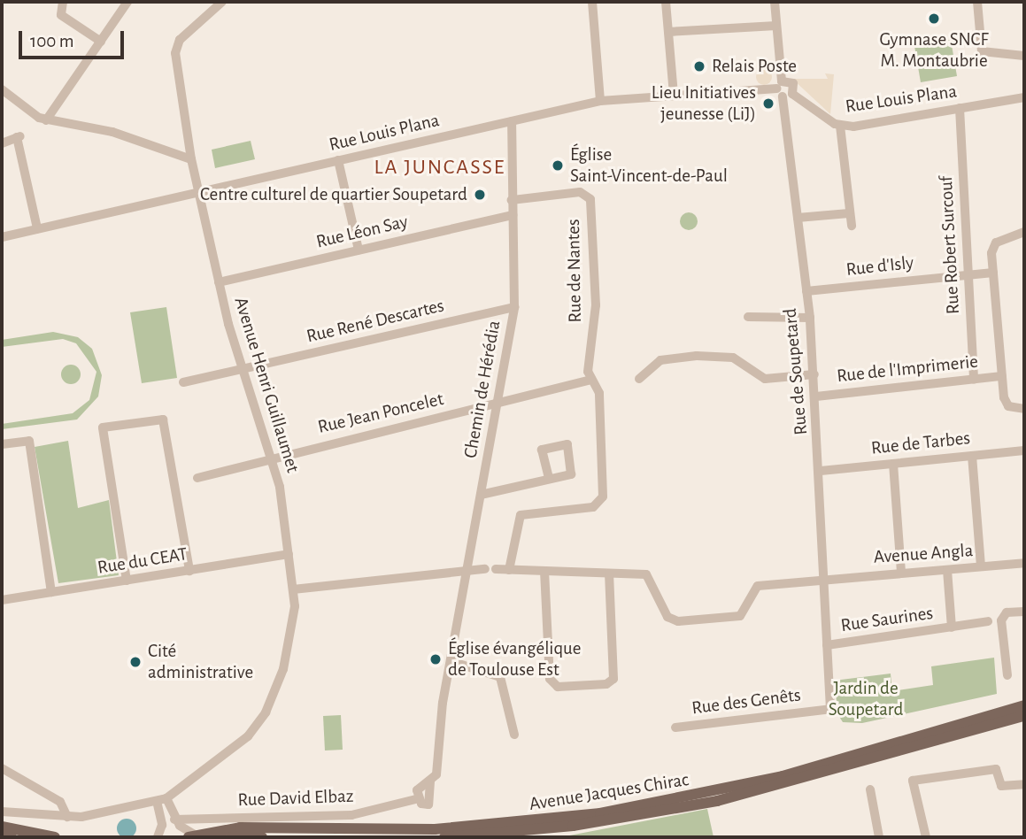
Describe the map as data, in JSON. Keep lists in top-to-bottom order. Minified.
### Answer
{"streets":{"main road":["Avenue Jacques Chirac"],"street":["Rue Louis Plana","Rue Léon Say","Rue Robert Surcouf","Rue d'Isly","Rue de Nantes","Rue René Descartes","Rue de l'Imprimerie","Rue de Soupetard","Avenue Henri Guillaumet","Chemin de Hérédia","Rue Jean Poncelet","Rue de Tarbes","Avenue Angla","Rue du CEAT","Rue Saurines","Rue des Genêts","Rue David Elbaz"]},"crossings":[["Rue Louis Plana","Rue Robert Surcouf"],["Rue Louis Plana","Rue de Soupetard"],["Rue Louis Plana","Avenue Henri Guillaumet"],["Rue Louis Plana","Chemin de Hérédia"],["Rue Léon Say","Avenue Henri Guillaumet"],["Rue Léon Say","Chemin de Hérédia"],["Rue Robert Surcouf","Rue d'Isly"],["Rue Robert Surcouf","Rue de l'Imprimerie"],["Rue d'Isly","Rue de Soupetard"],["Rue de Nantes","Chemin de Hérédia"],["Rue de Nantes","Rue Jean Poncelet"],["Rue René Descartes","Avenue Henri Guillaumet"],["Rue René Descartes","Chemin de Hérédia"],["Rue de l'Imprimerie","Rue de Soupetard"],["Rue de Soupetard","Rue de Tarbes"],["Rue de Soupetard","Avenue Angla"],["Rue de Soupetard","Rue Saurines"],["Rue de Soupetard","Rue des Genêts"],["Avenue Henri Guillaumet","Rue Jean Poncelet"],["Avenue Henri Guillaumet","Rue du CEAT"],["Chemin de Hérédia","Rue Jean Poncelet"],["Chemin de Hérédia","Rue David Elbaz"],["Avenue Angla","Rue Saurines"],["Rue Saurines","Rue des Genêts"]],"districts":["LA JUNCASSE"],"parks":["Jardin de Soupetard"],"places":["Gymnase SNCF M. Montaubrie","Relais Poste","Lieu Initiatives jeunesse (LiJ)","Église Saint-Vincent-de-Paul","Centre culturel de quartier Soupetard","Église évangélique de Toulouse Est","Cité administrative"],"scale_bar":"100 m"}
